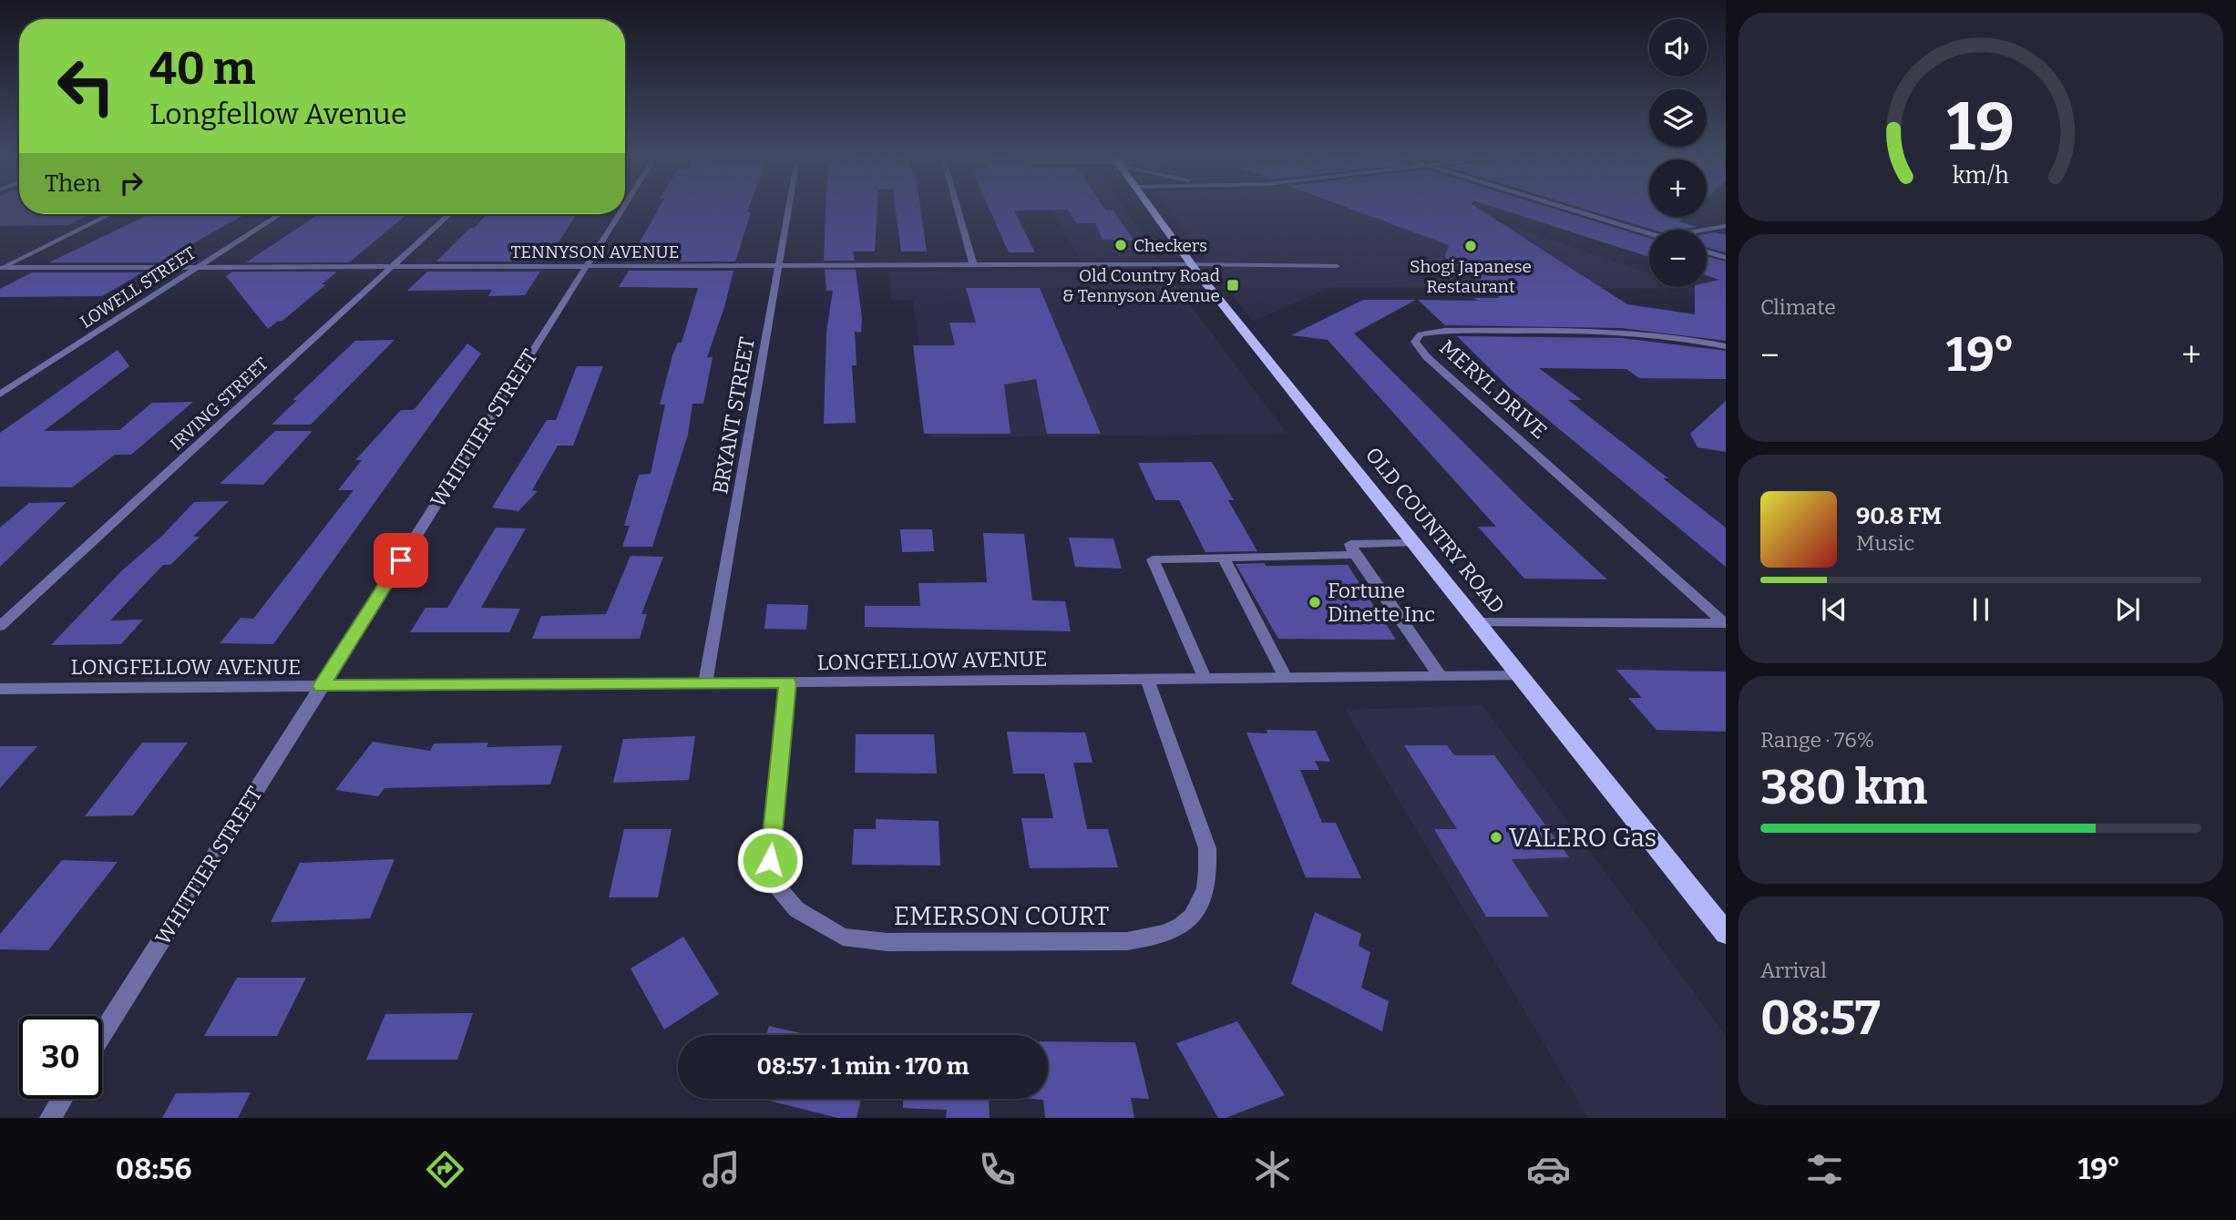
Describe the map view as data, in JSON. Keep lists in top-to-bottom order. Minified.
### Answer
{"streets":{"main road":["OLD COUNTRY ROAD"],"street":["TENNYSON AVENUE","LOWELL STREET","MERYL DRIVE","IRVING STREET","BRYANT STREET","WHITTIER STREET","LONGFELLOW AVENUE","EMERSON COURT"]},"crossings":[["TENNYSON AVENUE","LOWELL STREET"],["TENNYSON AVENUE","IRVING STREET"],["TENNYSON AVENUE","BRYANT STREET"],["TENNYSON AVENUE","WHITTIER STREET"],["TENNYSON AVENUE","OLD COUNTRY ROAD"],["BRYANT STREET","LONGFELLOW AVENUE"],["WHITTIER STREET","LONGFELLOW AVENUE"],["OLD COUNTRY ROAD","LONGFELLOW AVENUE"],["LONGFELLOW AVENUE","EMERSON COURT"]],"places":{"other":["Checkers","Shogi Japanese Restaurant","Fortune Dinette Inc","VALERO Gas"],"transit":["Old Country Road & Tennyson Avenue"]},"page":{"map_buttons":["+","−"],"turn":["40 m","Longfellow Avenue"],"then":"Then","tile":["Climate",["Range · 76%","380 km"],["Arrival","08:57"]],"heat":["−","19°","+"],"song":["90.8 FM","Music"],"limit":"30","trip":"08:57 · 1 min · 170 m","tabs":["08:56","19°"],"gauge":["19","km/h"]}}
